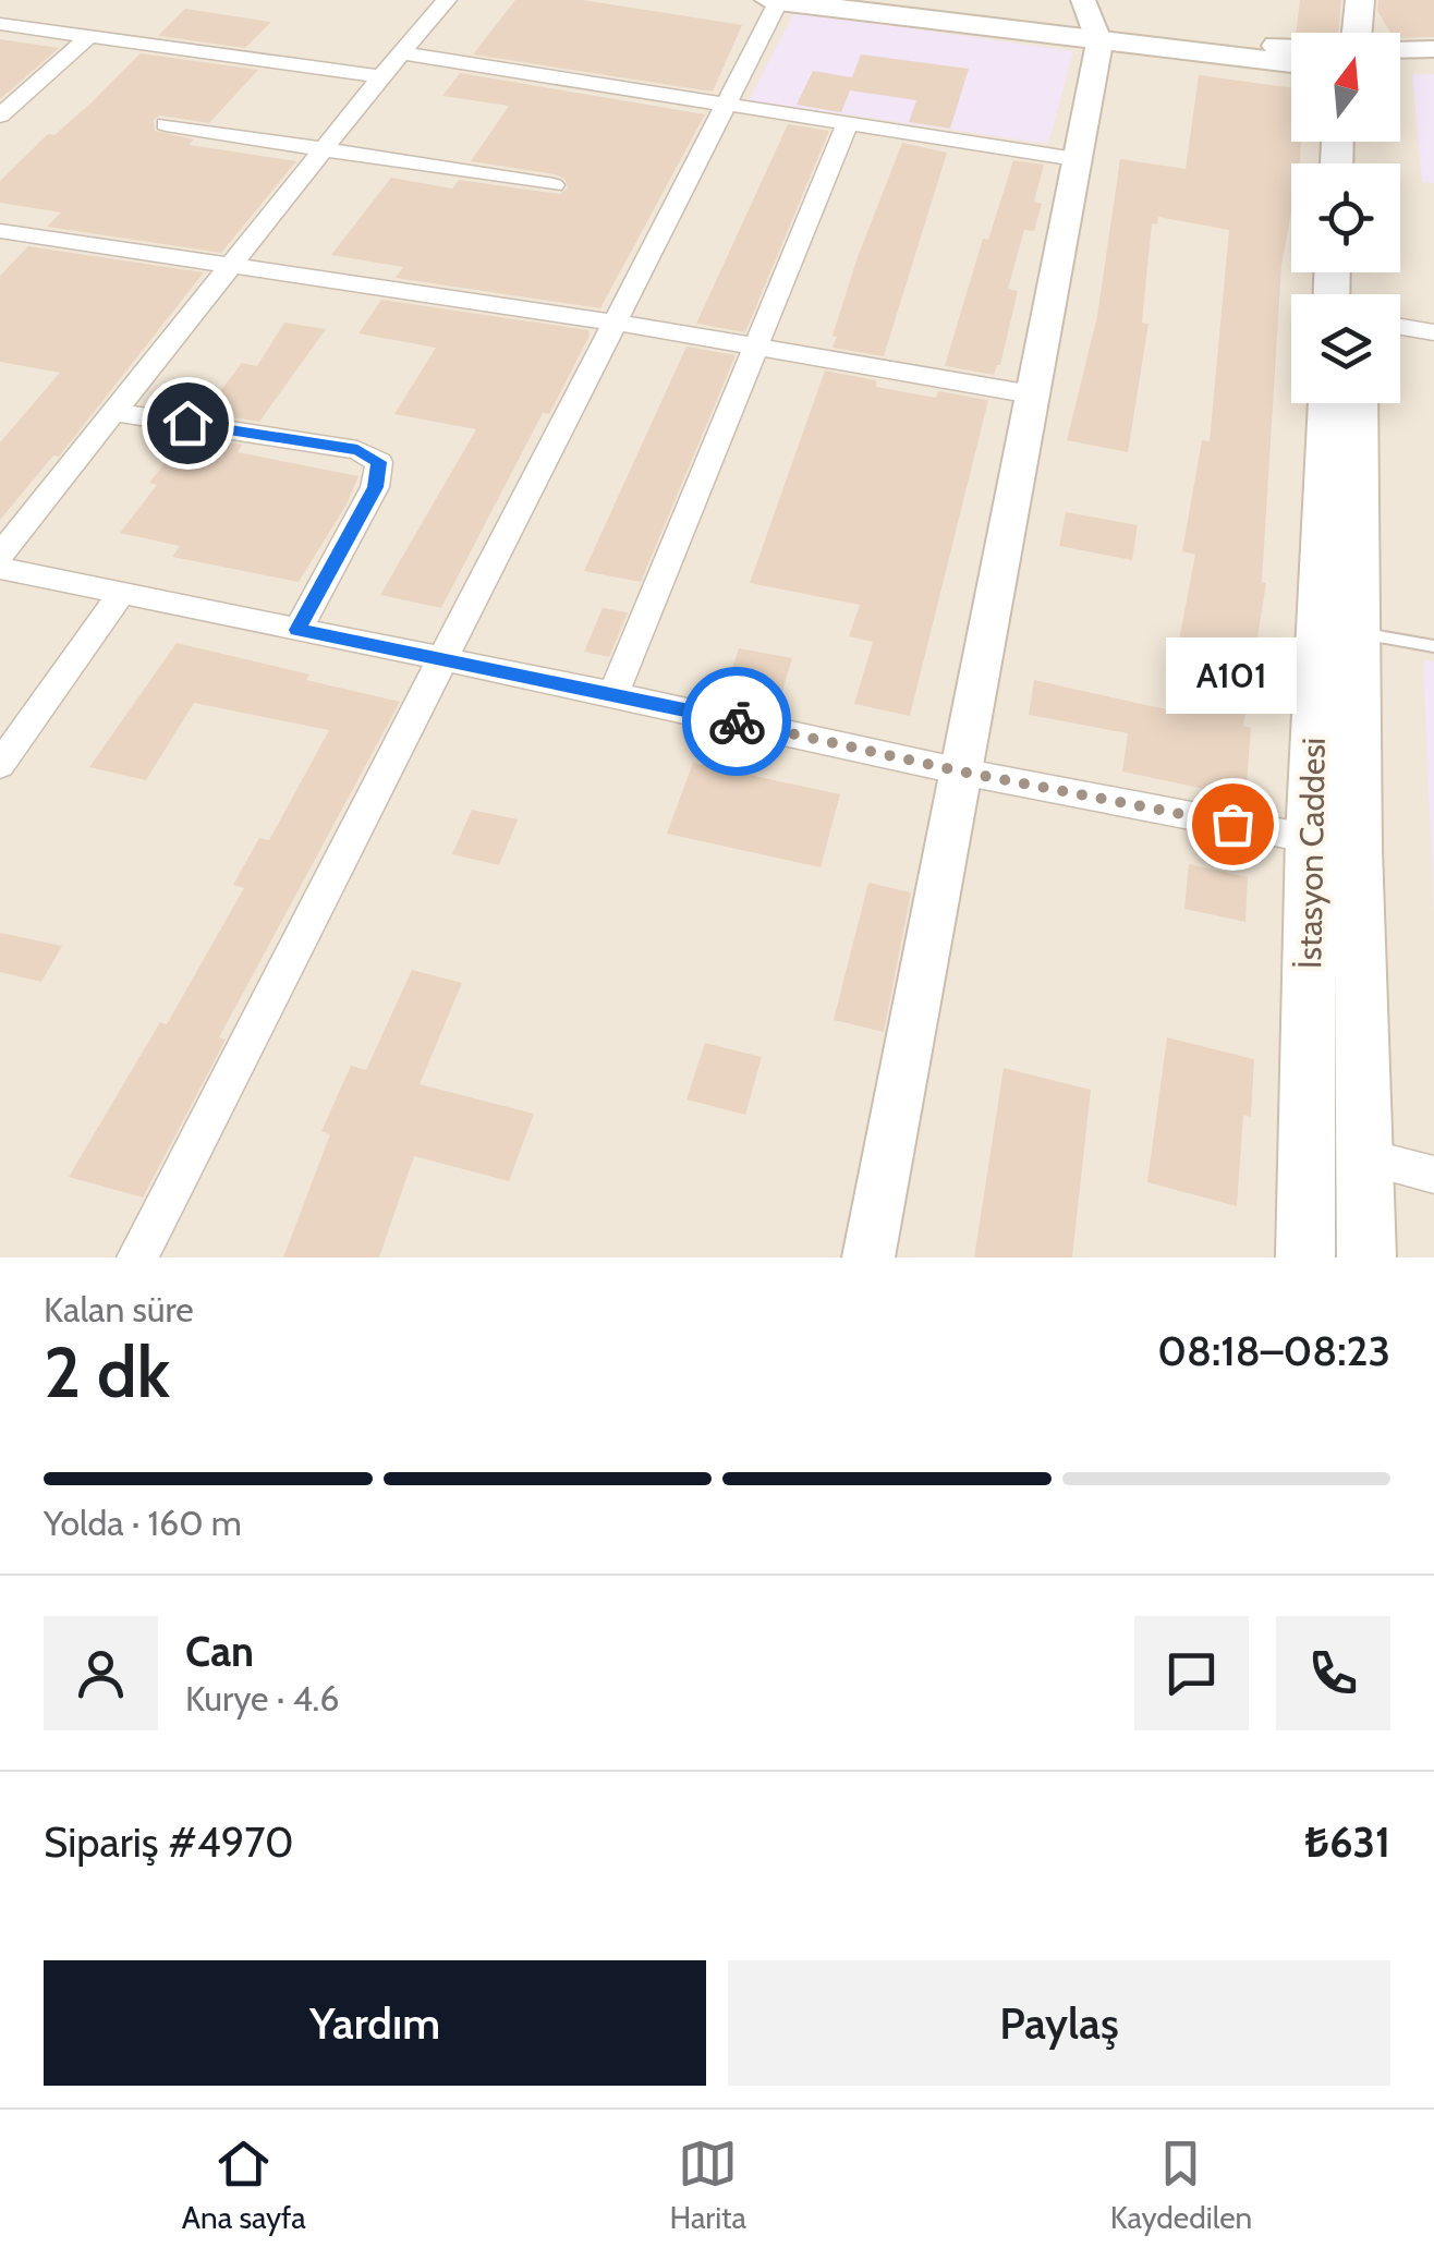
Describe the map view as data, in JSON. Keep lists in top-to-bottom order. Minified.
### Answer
{"streets":{"main road":["İstasyon Caddesi"]},"places":["A101"],"north":"top","page":{"bubble":"A101","heading":["2 dk","Kalan süre","08:18–08:23"],"panel":["Can","Kurye · 4.6","Sipariş #4970","₺631"],"bar":"Yolda · 160 m","buttons":["Yardım","Paylaş"],"tabs":["Ana sayfa","Harita","Kaydedilen"]}}
